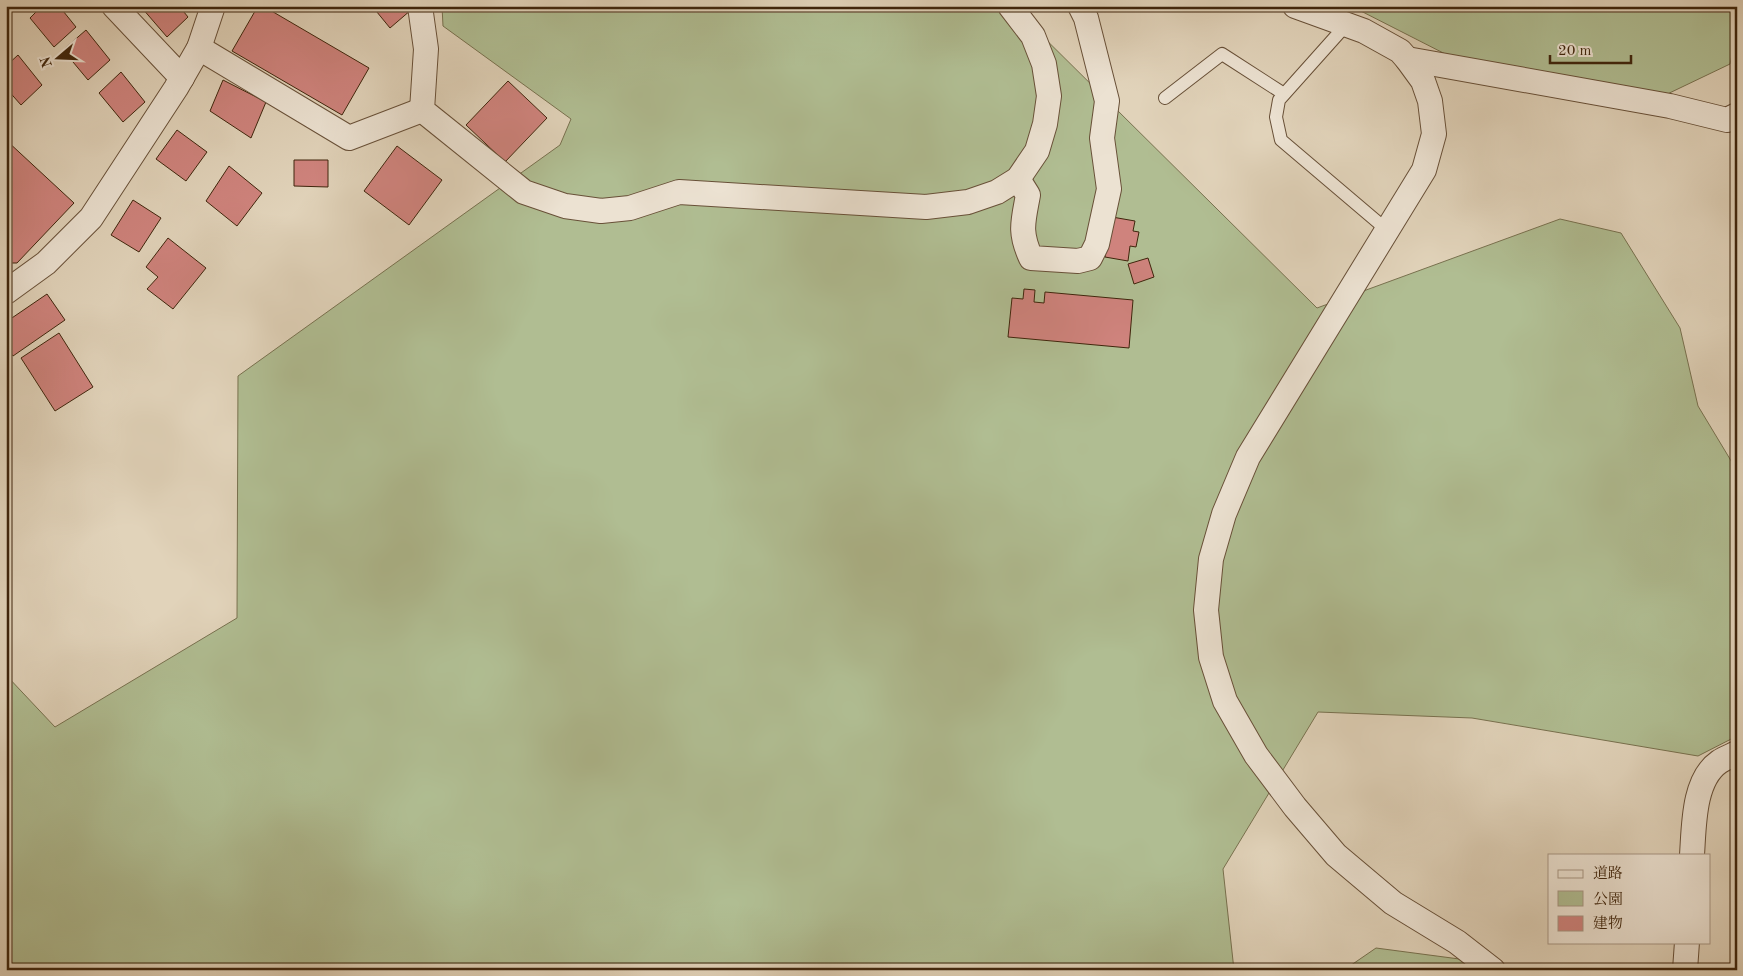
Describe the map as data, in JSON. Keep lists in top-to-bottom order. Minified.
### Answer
{"legend":["道路","公園","建物"],"scale_bar":"20 m","north":"left"}
